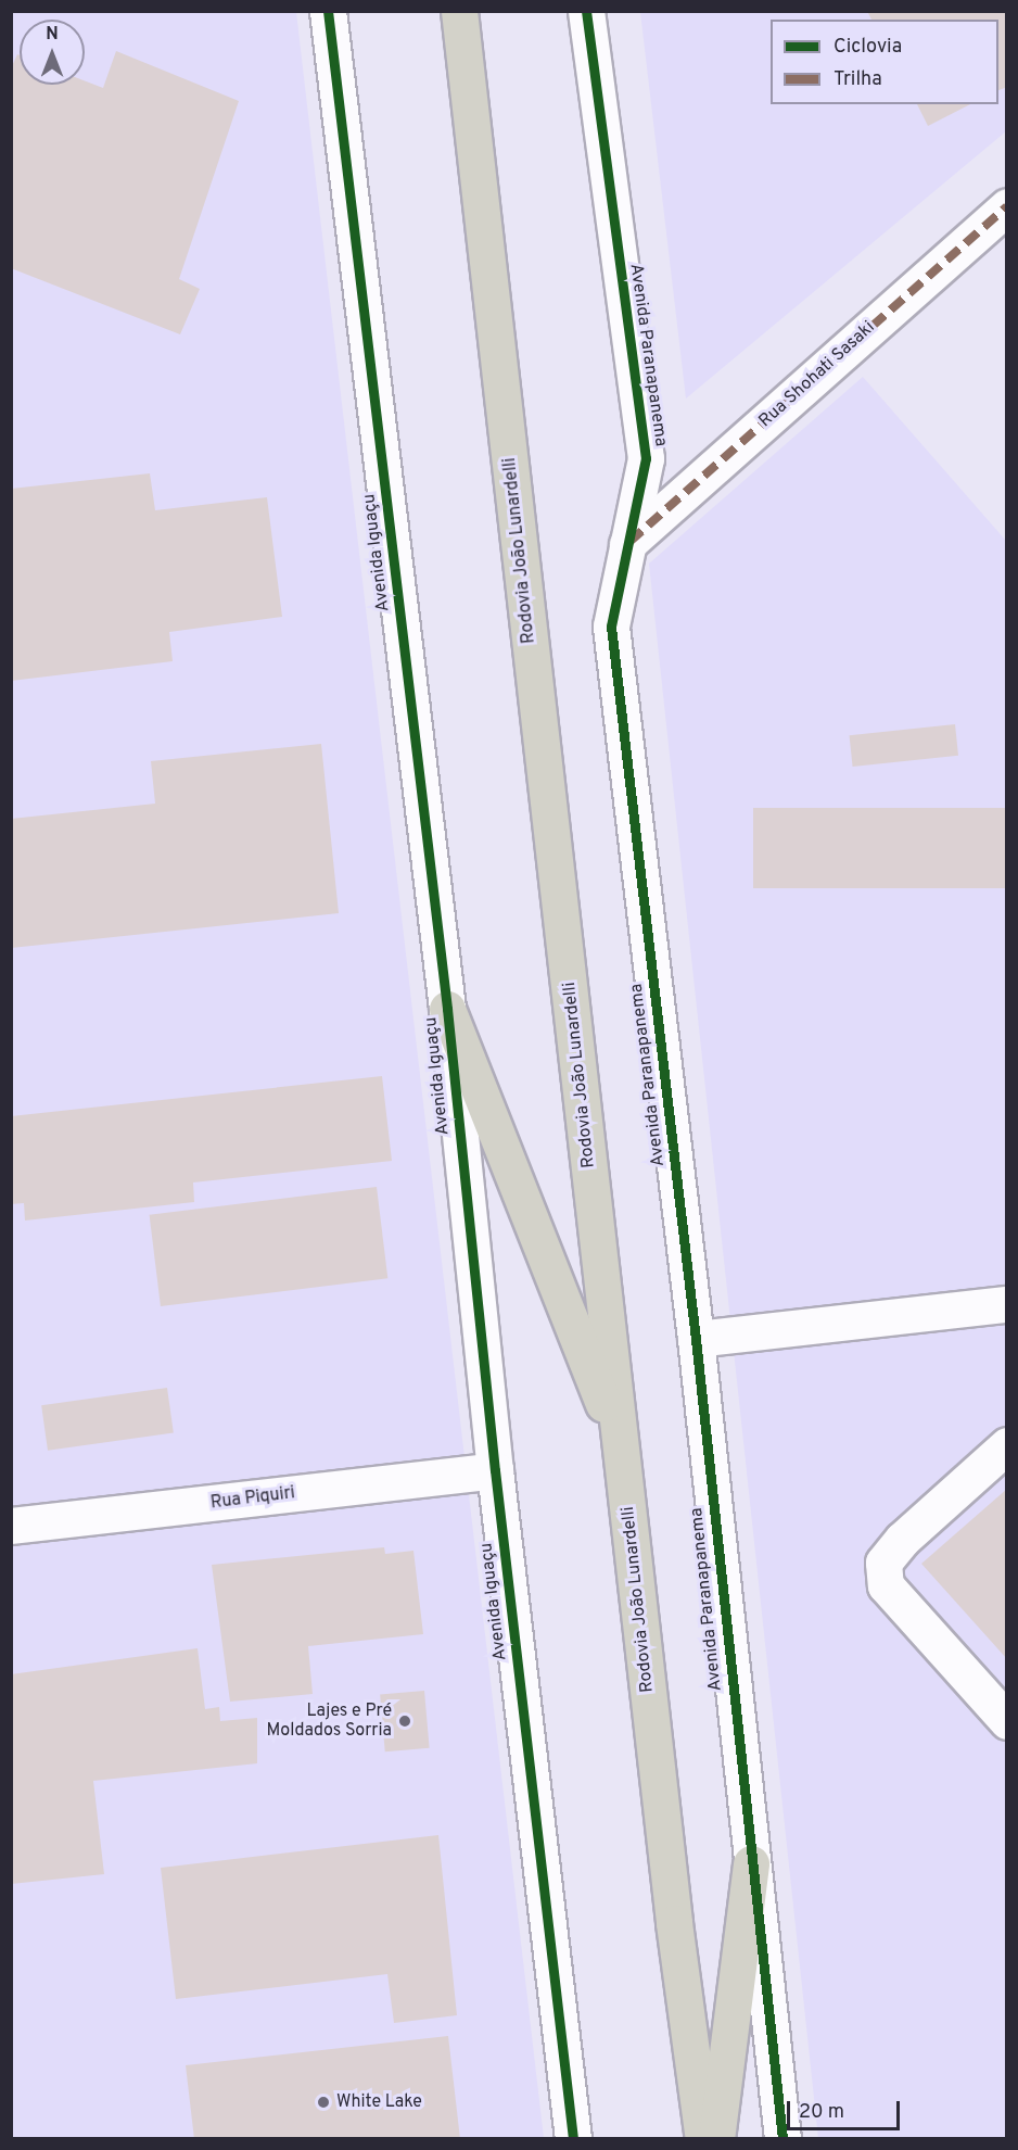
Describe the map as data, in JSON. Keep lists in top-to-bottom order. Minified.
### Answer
{"streets":{"highway":["Rodovia João Lunardelli"],"street":["Avenida Paranapanema","Rua Shohati Sasaki","Avenida Iguaçu","Rua Piquiri"]},"crossings":[["Avenida Paranapanema","Rua Shohati Sasaki"],["Avenida Iguaçu","Rua Piquiri"]],"places":["Lajes e Pré Moldados Sorria","White Lake"],"legend":["Ciclovia","Trilha"],"scale_bar":"20 m","north":"top"}
